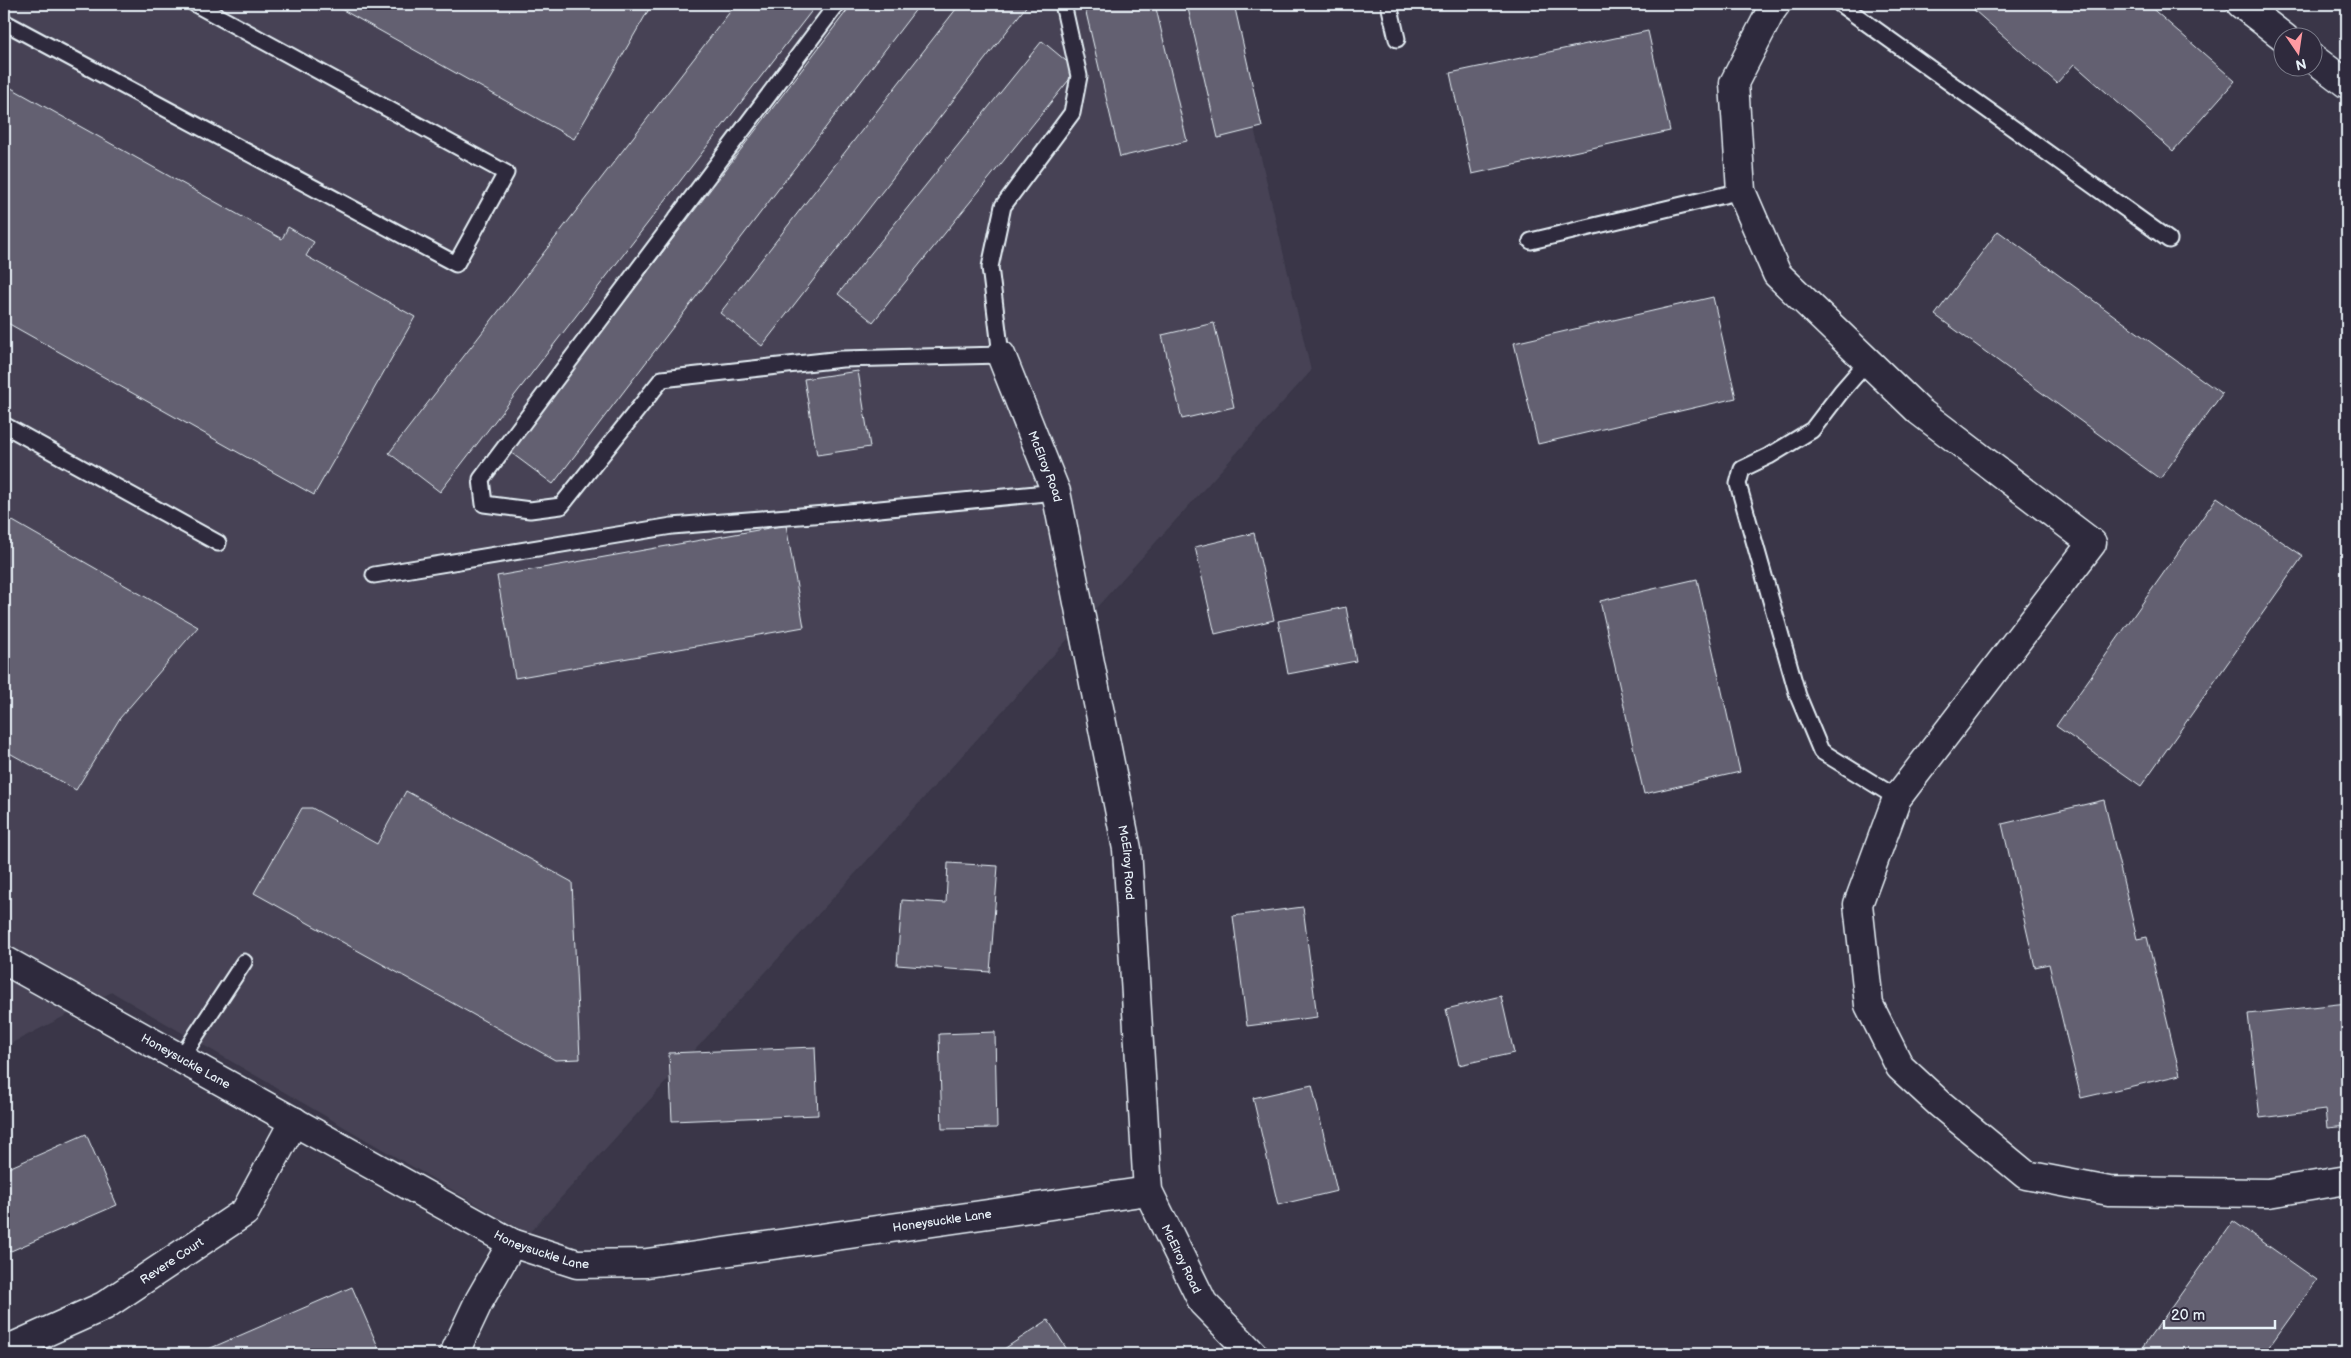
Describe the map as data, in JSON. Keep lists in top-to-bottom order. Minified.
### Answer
{"streets":{"street":["McElroy Road","Honeysuckle Lane","Revere Court"]},"crossings":[["McElroy Road","Honeysuckle Lane"],["Honeysuckle Lane","Revere Court"]],"scale_bar":"20 m","north":"bottom"}
